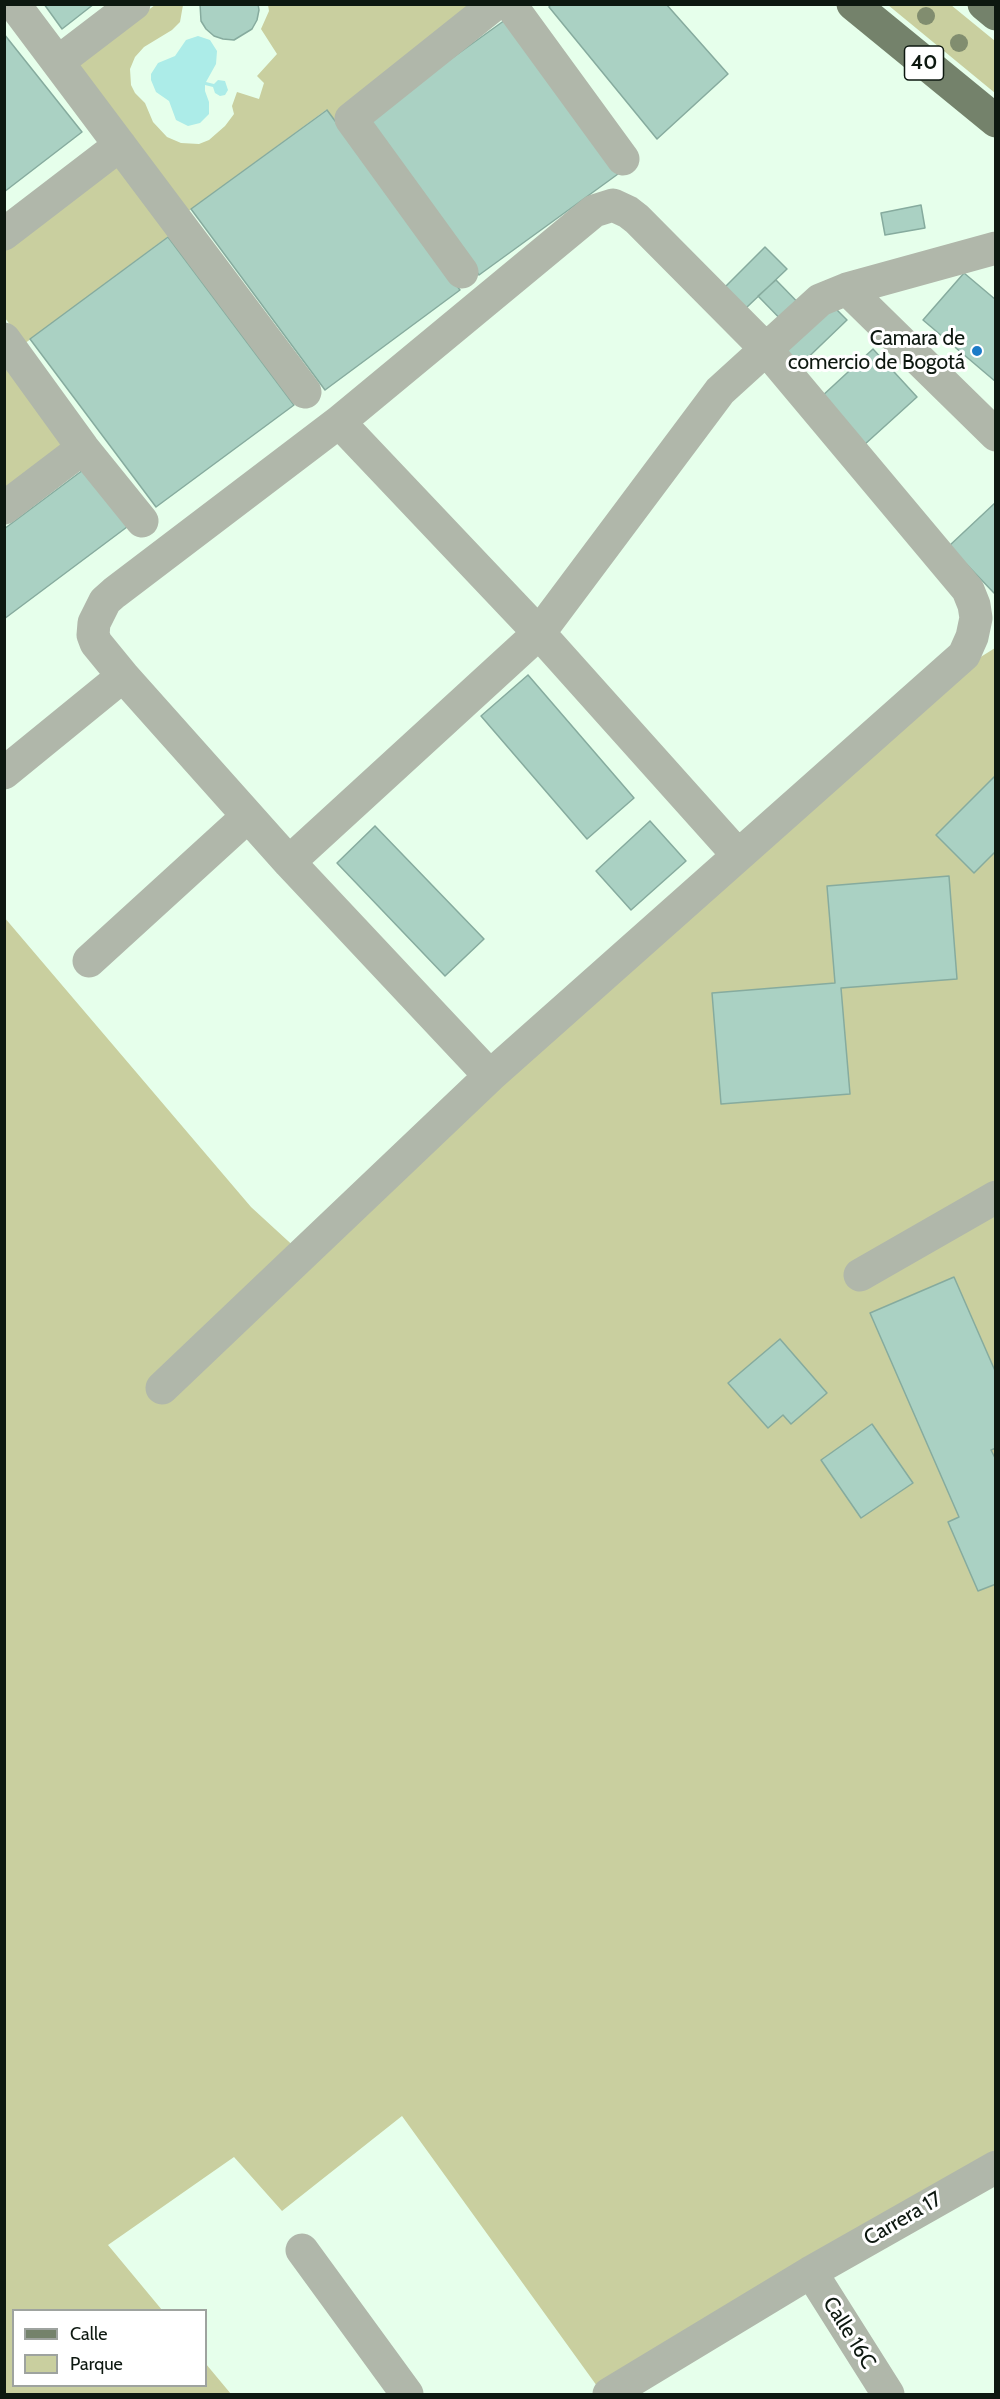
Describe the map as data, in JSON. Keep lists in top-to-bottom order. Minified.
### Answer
{"streets":{"main road":["40"],"street":["Carrera 17","Calle 16C"]},"crossings":[["Carrera 17","Calle 16C"]],"places":["Camara de comercio de Bogotá"],"legend":["Calle","Parque"]}
